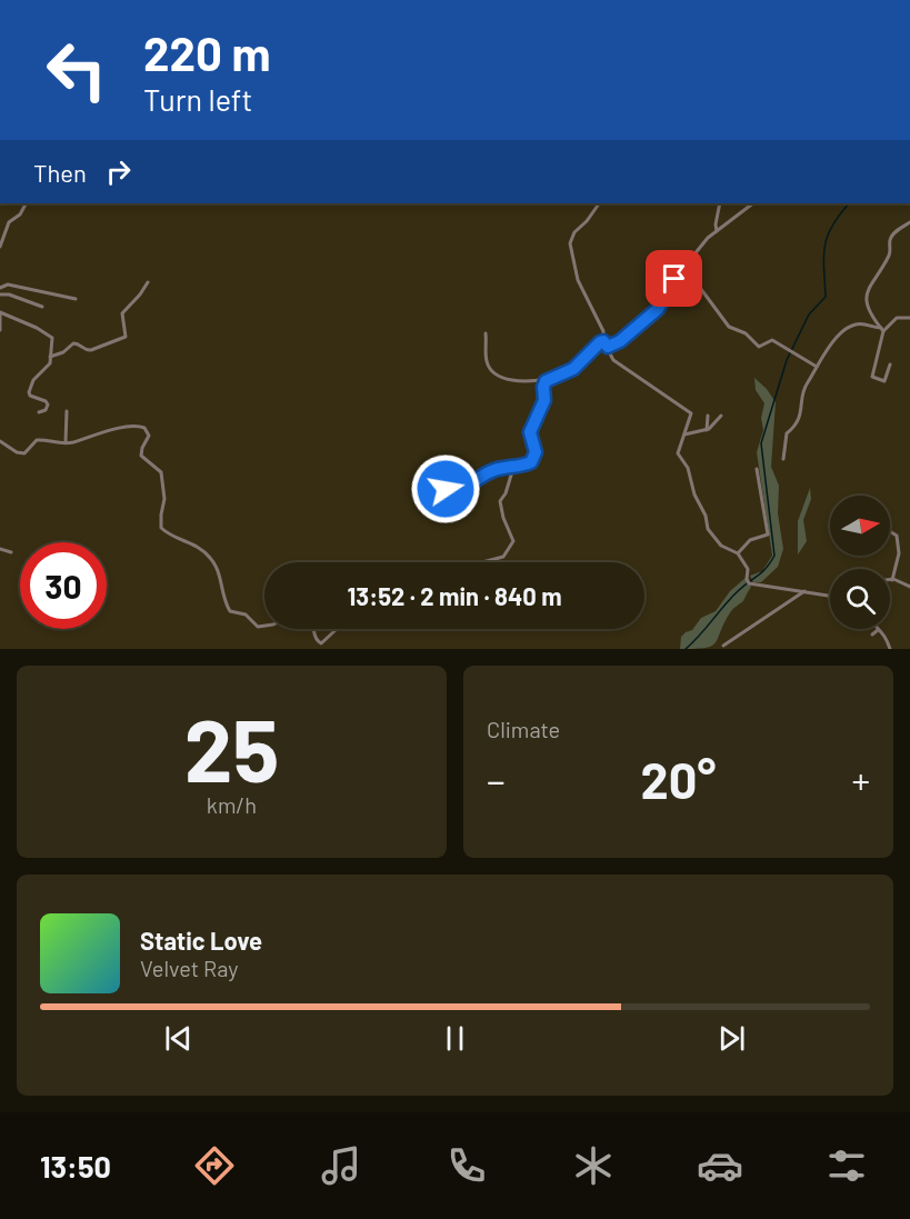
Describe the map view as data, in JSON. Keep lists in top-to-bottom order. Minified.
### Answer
{"north":"right","page":{"turn":["220 m","Turn left"],"then":"Then","limit":"30","trip":"13:52 · 2 min · 840 m","tile":[["25","km/h"],"Climate"],"heat":["−","20°","+"],"song":["Static Love","Velvet Ray"],"tabs":"13:50"}}
